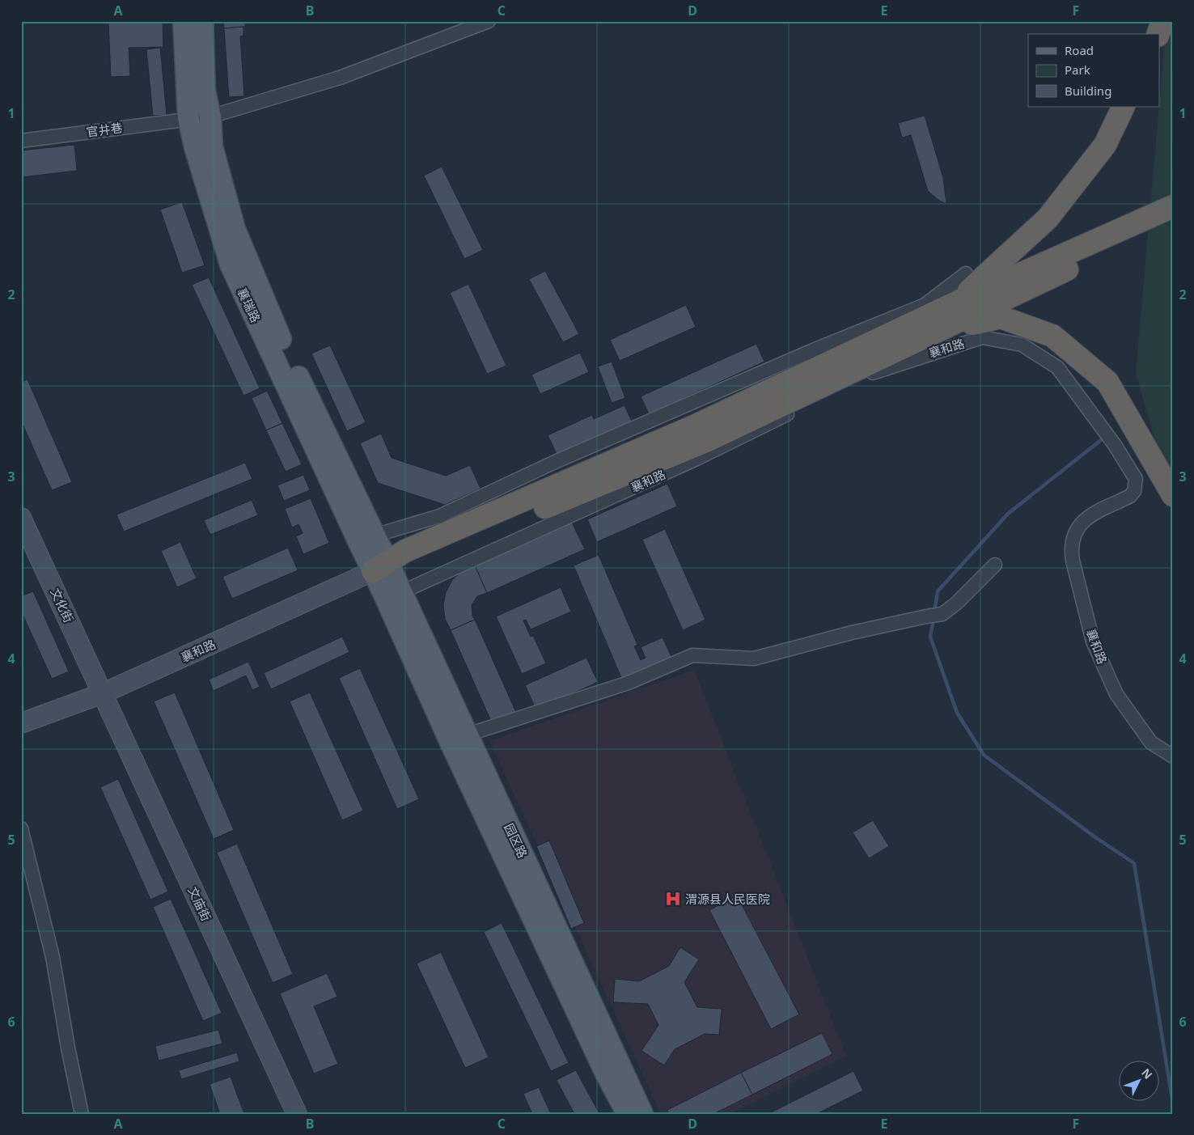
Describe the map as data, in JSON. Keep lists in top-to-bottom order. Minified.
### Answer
{"streets":{"main road":["襄瑞路","襄和路","文化街","园区路","文庙街"],"street":["官井巷"]},"crossings":[["官井巷","襄瑞路"],["襄瑞路","襄和路"],["襄瑞路","园区路"],["襄和路","文化街"],["襄和路","园区路"],["襄和路","文庙街"],["文化街","文庙街"]],"places":{"hospital":["渭源县人民医院"]},"legend":["Road","Park","Building"],"north":"top right","grid":{"columns":["A","B","C","D","E","F"],"rows":["1","2","3","4","5","6"]}}
